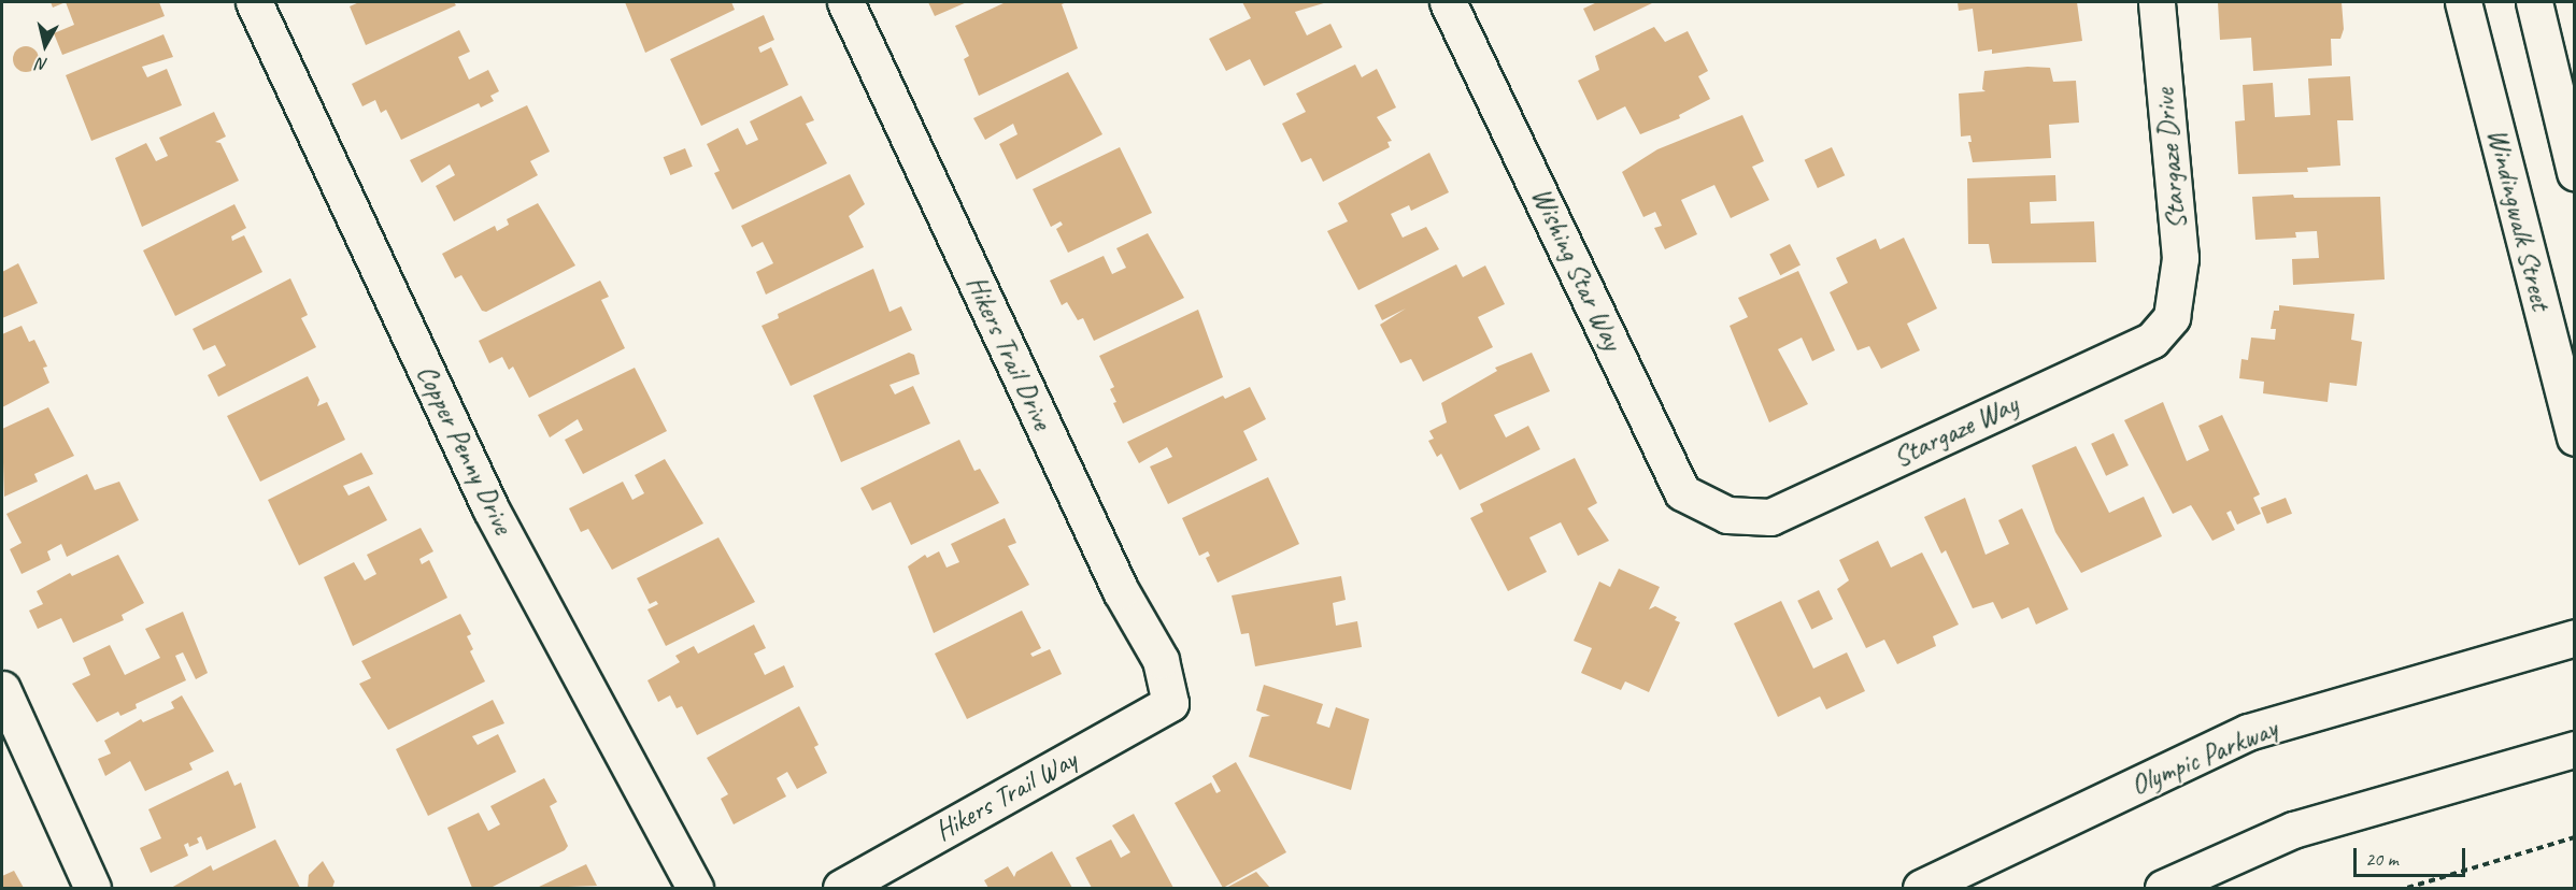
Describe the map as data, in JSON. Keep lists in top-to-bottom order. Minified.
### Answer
{"streets":{"street":["Stargaze Drive","Windingwalk Street","Wishing Star Way","Hikers Trail Drive","Stargaze Way","Copper Penny Drive","Olympic Parkway","Hikers Trail Way"]},"crossings":[["Stargaze Drive","Stargaze Way"],["Wishing Star Way","Stargaze Way"],["Hikers Trail Drive","Hikers Trail Way"]],"scale_bar":"20 m","north":"bottom"}
